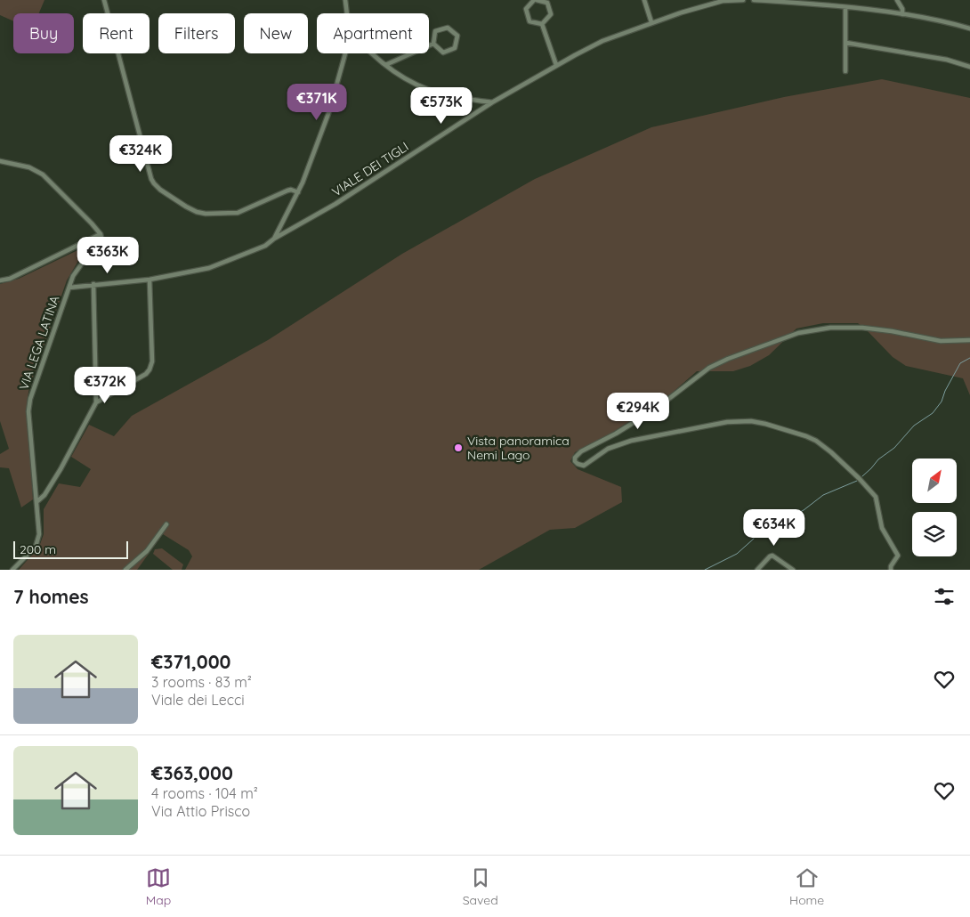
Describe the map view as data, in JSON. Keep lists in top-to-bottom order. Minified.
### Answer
{"streets":{"street":["VIALE DEI TIGLI","VIA LEGA LATINA"]},"crossings":[["VIALE DEI TIGLI","VIA LEGA LATINA"]],"places":["Vista panoramica Nemi Lago"],"scale_bar":"200 m","north":"top right","page":{"chip":["Buy","Rent","Filters","New","Apartment"],"price":["€371K","€573K","€324K","€363K","€372K","€294K","€634K"],"scale":"200 m","heading":"7 homes","list":[{"name":"€371,000","note":"3 rooms · 83 m² · Viale dei Lecci"},{"name":"€363,000","note":"4 rooms · 104 m² · Via Attio Prisco"}],"tabs":["Map","Saved","Home"]}}
